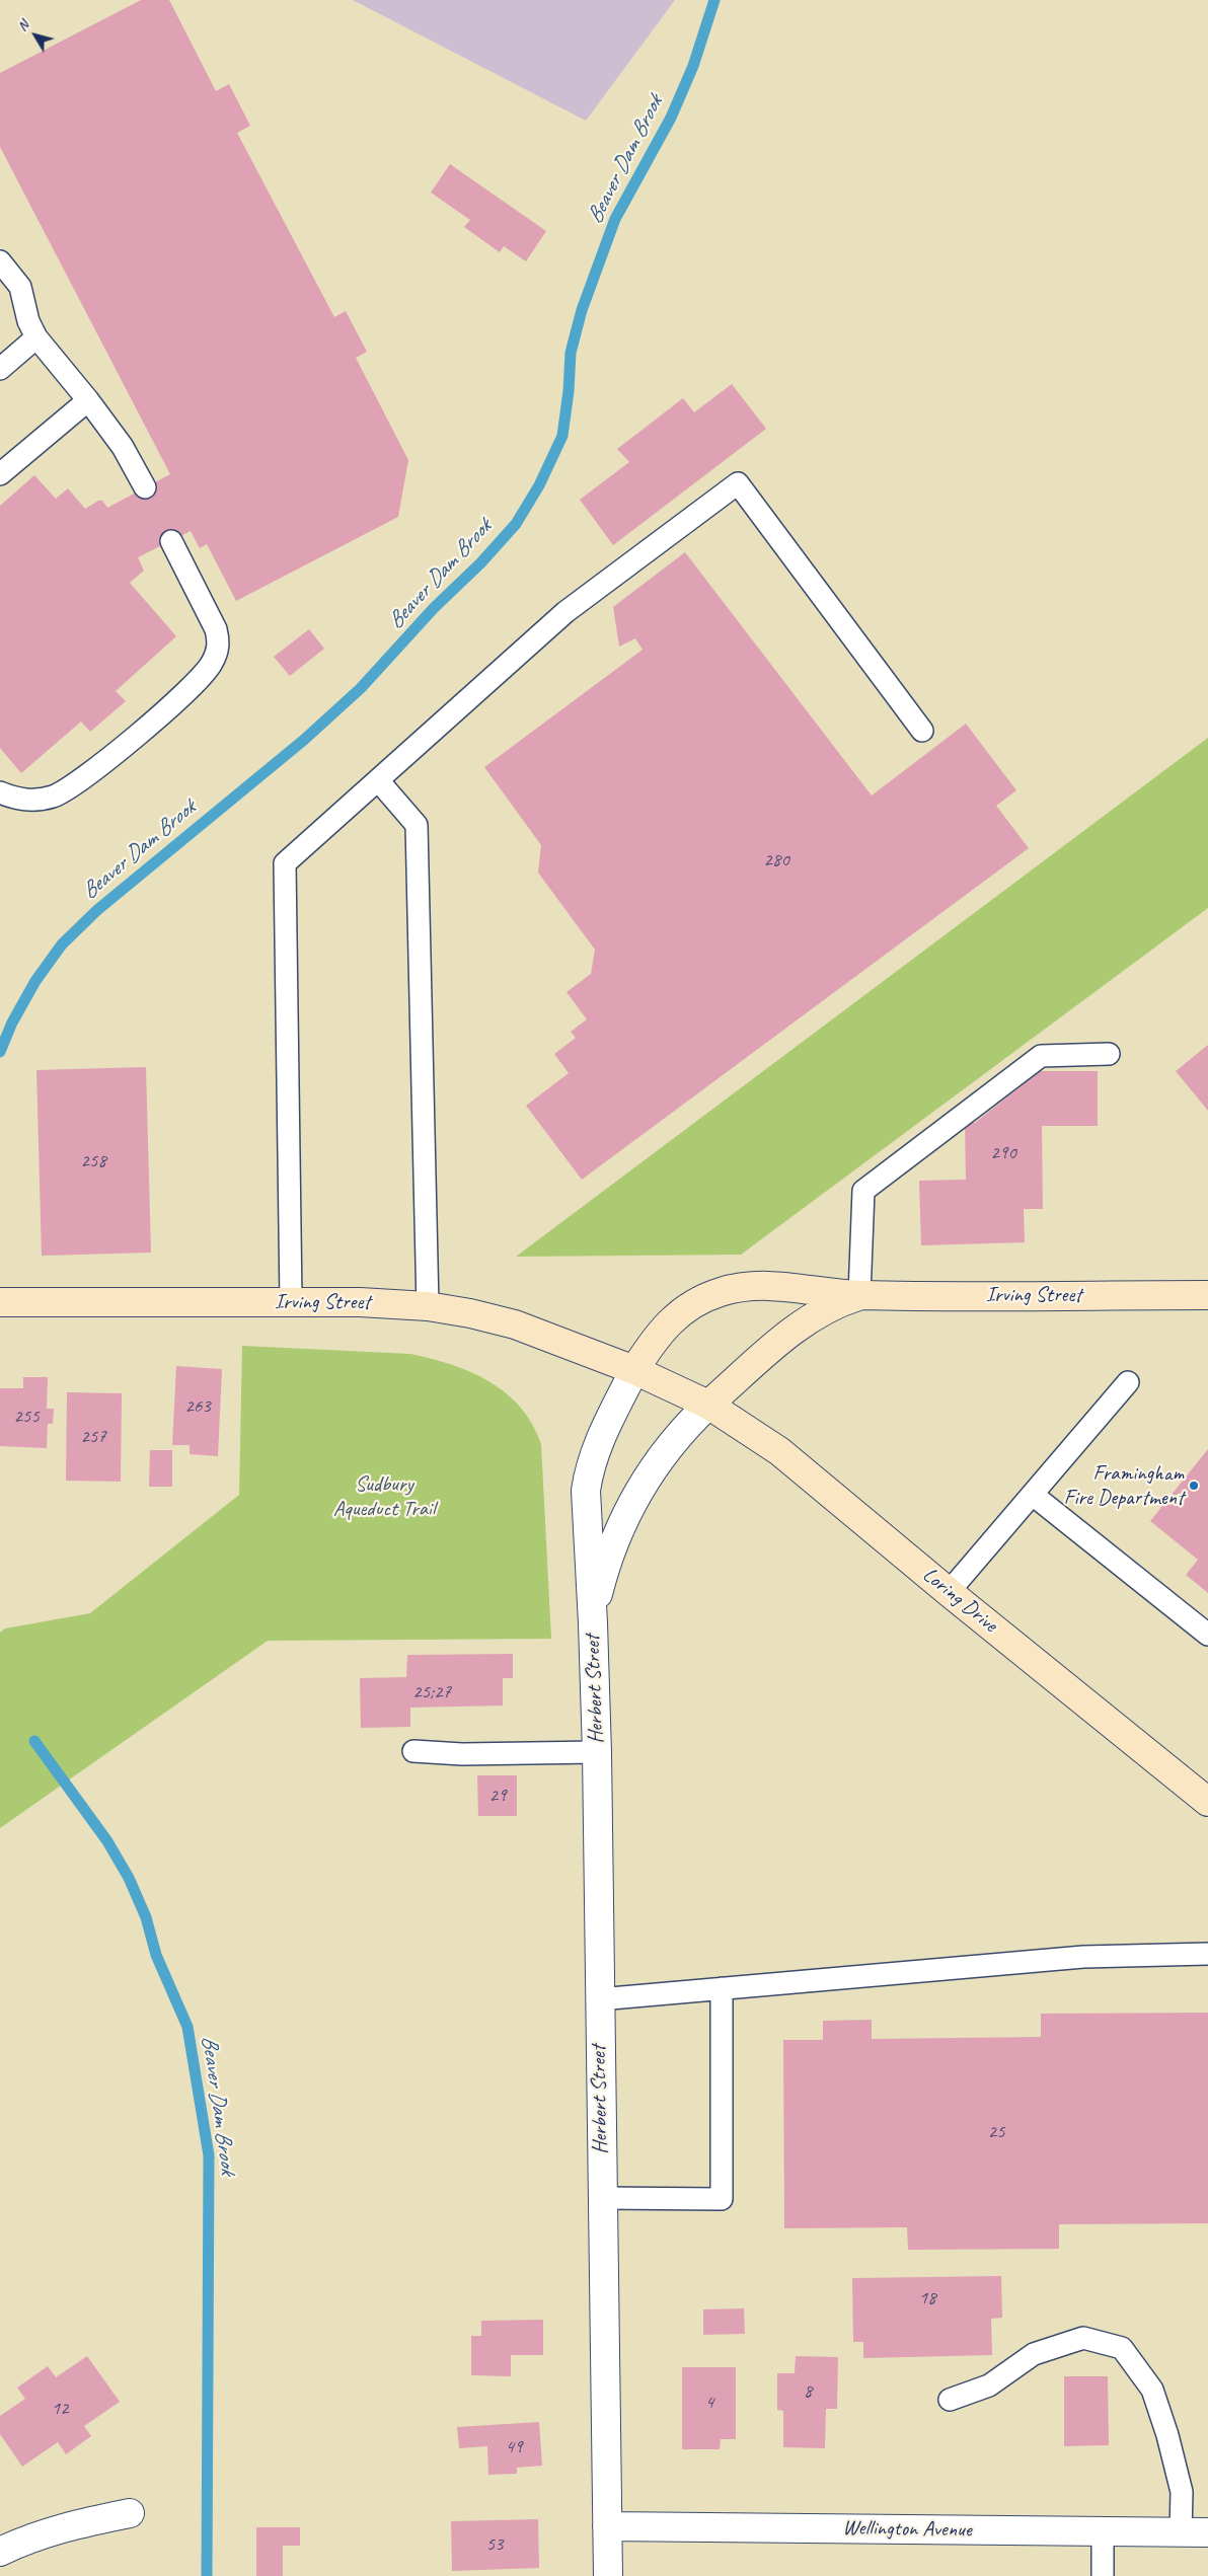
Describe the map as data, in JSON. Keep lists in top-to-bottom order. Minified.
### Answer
{"streets":{"street":["Irving Street","Loring Drive","Herbert Street","Wellington Avenue"]},"crossings":[["Irving Street","Loring Drive"],["Irving Street","Herbert Street"],["Loring Drive","Herbert Street"],["Herbert Street","Wellington Avenue"]],"water":["Beaver Dam Brook"],"parks":["Sudbury Aqueduct Trail"],"places":["Framingham Fire Department"],"house_numbers":["280","290","258","263","255","257","25;27","29","25","18","8","4","12","49","53"],"north":"top left"}
